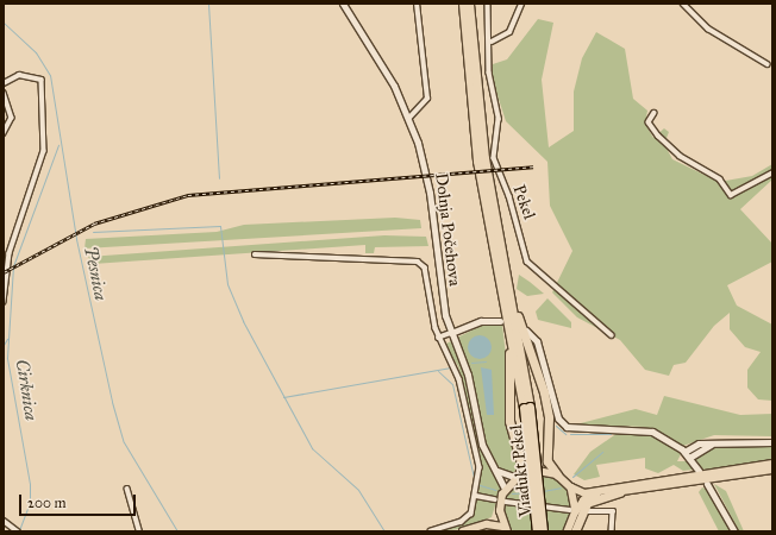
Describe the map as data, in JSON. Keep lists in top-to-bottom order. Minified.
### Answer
{"streets":{"highway":["Viadukt Pekel"],"main road":["Dolnja Počehova"],"street":["Pekel"]},"water":["Pesnica","Cirknica"],"scale_bar":"200 m"}
